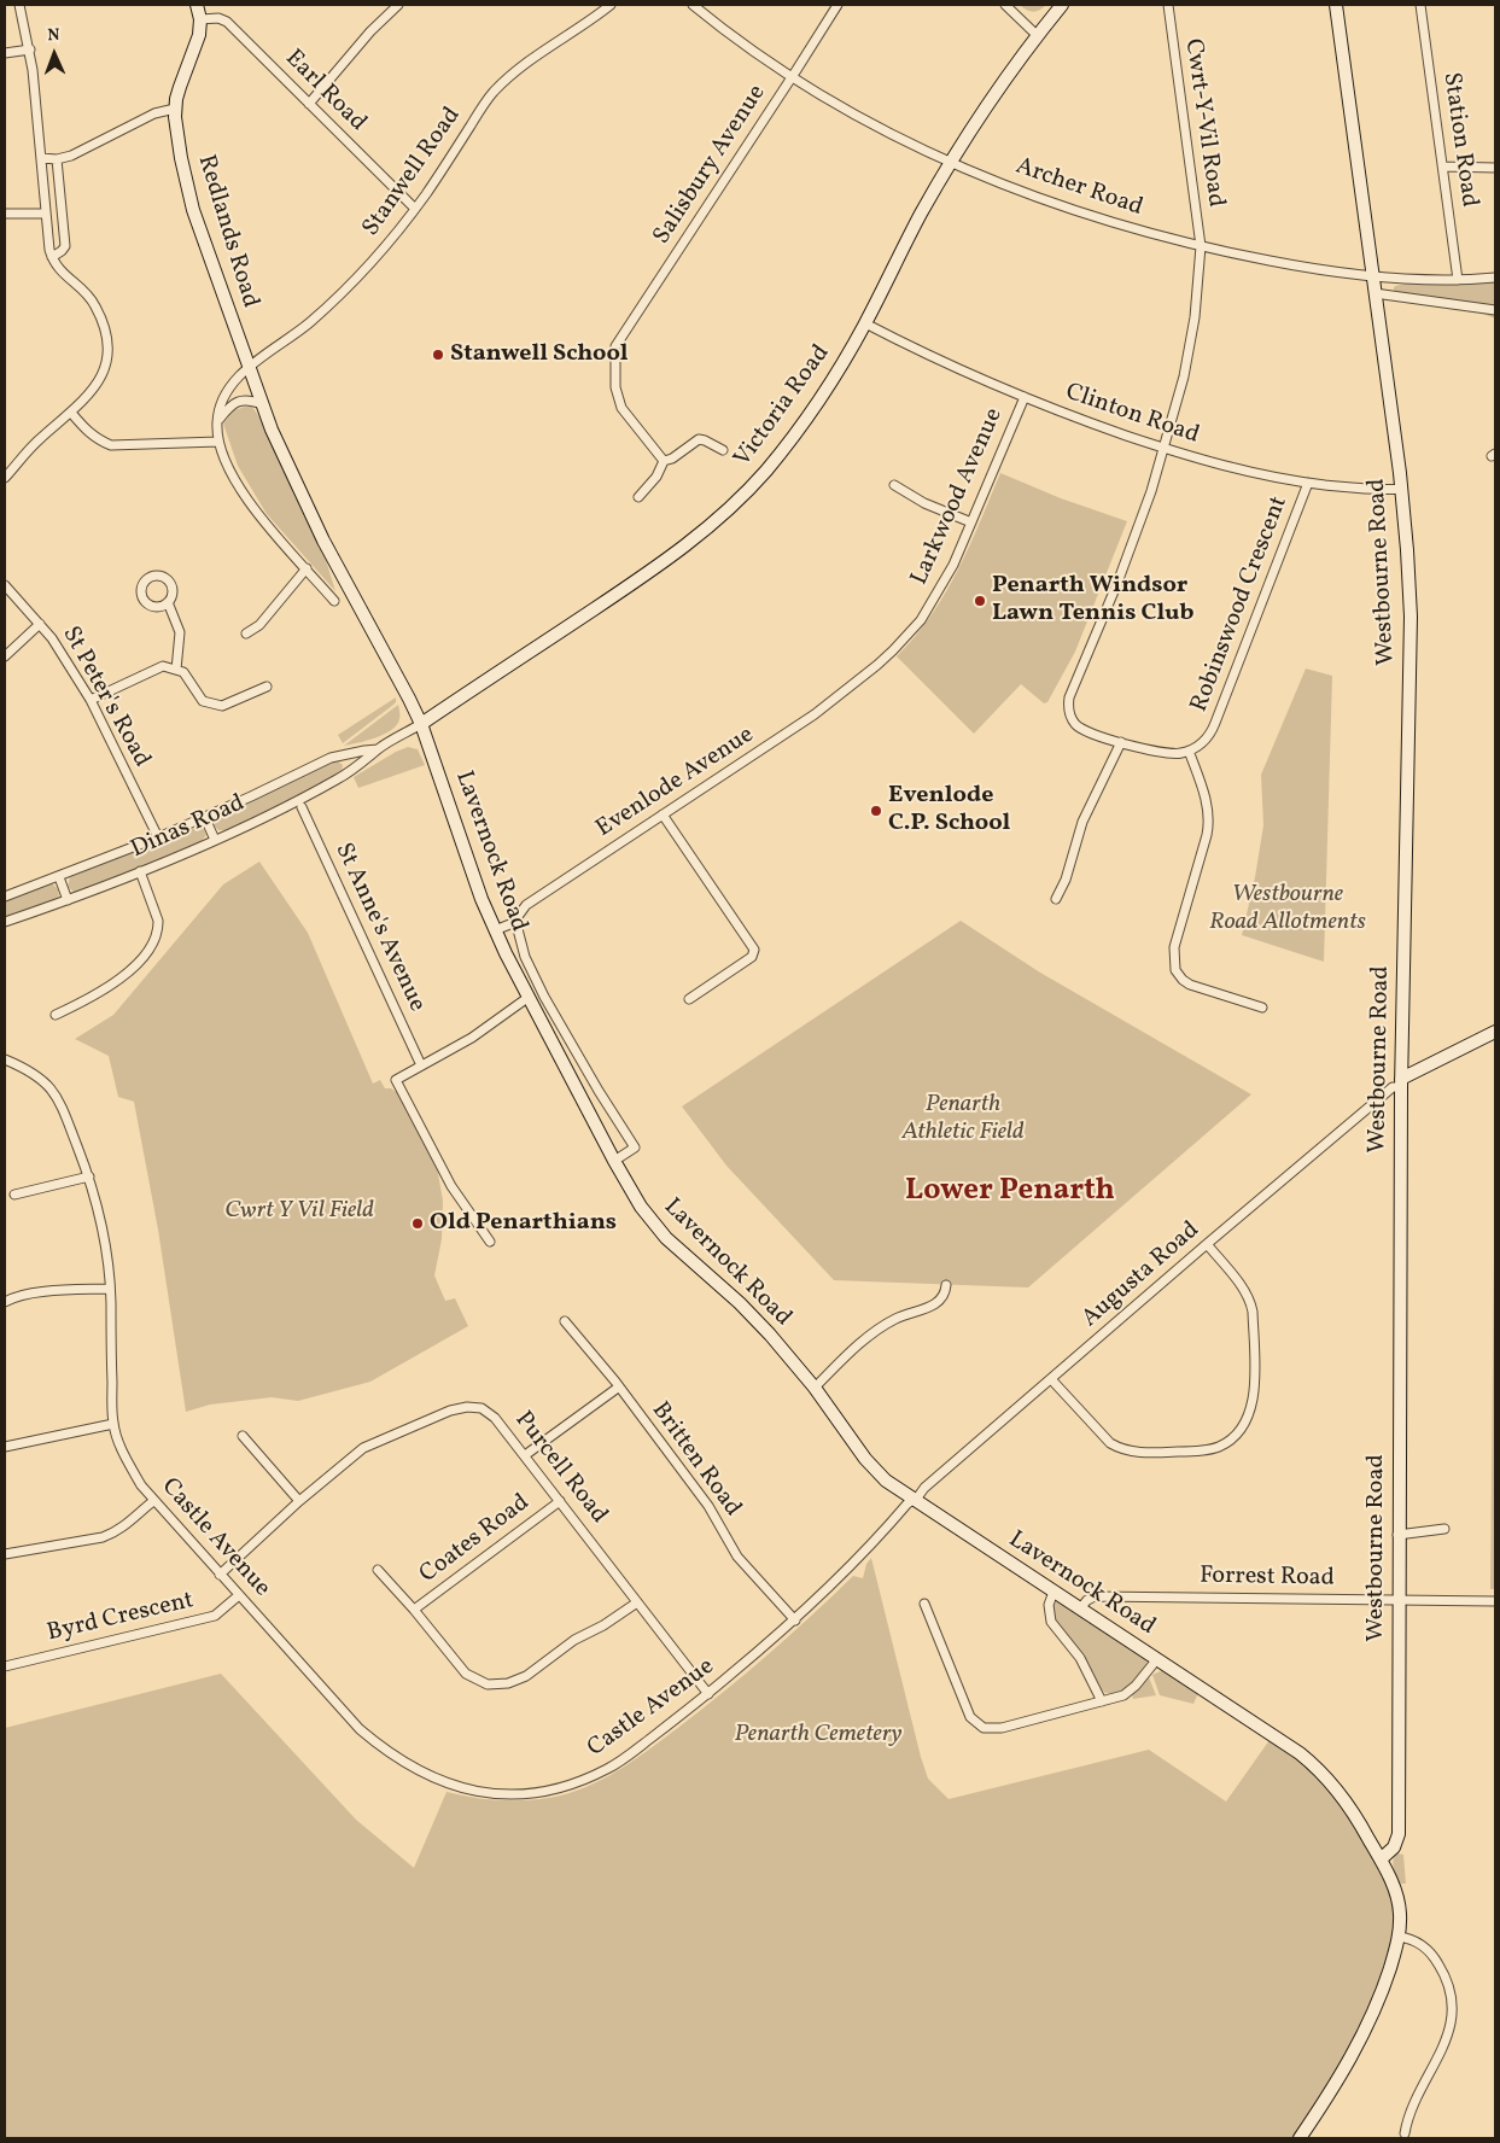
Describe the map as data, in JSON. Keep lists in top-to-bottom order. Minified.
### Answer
{"streets":{"street":["Earl Road","Cwrt-Y-Vil Road","Station Road","Salisbury Avenue","Stanwell Road","Archer Road","Redlands Road","Victoria Road","Clinton Road","Larkwood Avenue","Westbourne Road","Robinswood Crescent","St Peter's Road","Evenlode Avenue","Dinas Road","Lavernock Road","St Anne's Avenue","Augusta Road","Britten Road","Purcell Road","Castle Avenue","Coates Road","Forrest Road","Byrd Crescent"]},"crossings":[["Earl Road","Stanwell Road"],["Earl Road","Redlands Road"],["Cwrt-Y-Vil Road","Archer Road"],["Cwrt-Y-Vil Road","Clinton Road"],["Station Road","Archer Road"],["Salisbury Avenue","Archer Road"],["Stanwell Road","Redlands Road"],["Stanwell Road","Lavernock Road"],["Archer Road","Victoria Road"],["Archer Road","Westbourne Road"],["Redlands Road","Lavernock Road"],["Victoria Road","Clinton Road"],["Victoria Road","Dinas Road"],["Victoria Road","Lavernock Road"],["Clinton Road","Larkwood Avenue"],["Clinton Road","Westbourne Road"],["Clinton Road","Robinswood Crescent"],["Larkwood Avenue","Evenlode Avenue"],["Westbourne Road","Lavernock Road"],["Westbourne Road","Augusta Road"],["Westbourne Road","Forrest Road"],["St Peter's Road","Dinas Road"],["Evenlode Avenue","Lavernock Road"],["Dinas Road","Lavernock Road"],["Lavernock Road","Augusta Road"],["Lavernock Road","Castle Avenue"],["Lavernock Road","Forrest Road"],["Augusta Road","Castle Avenue"],["Britten Road","Castle Avenue"],["Purcell Road","Castle Avenue"],["Purcell Road","Coates Road"],["Castle Avenue","Byrd Crescent"]],"districts":["Lower Penarth"],"parks":["Westbourne Road Allotments","Penarth Athletic Field","Cwrt Y Vil Field","Penarth Cemetery"],"places":["Stanwell School","Penarth Windsor Lawn Tennis Club","Evenlode C.P. School","Old Penarthians"],"north":"top"}
